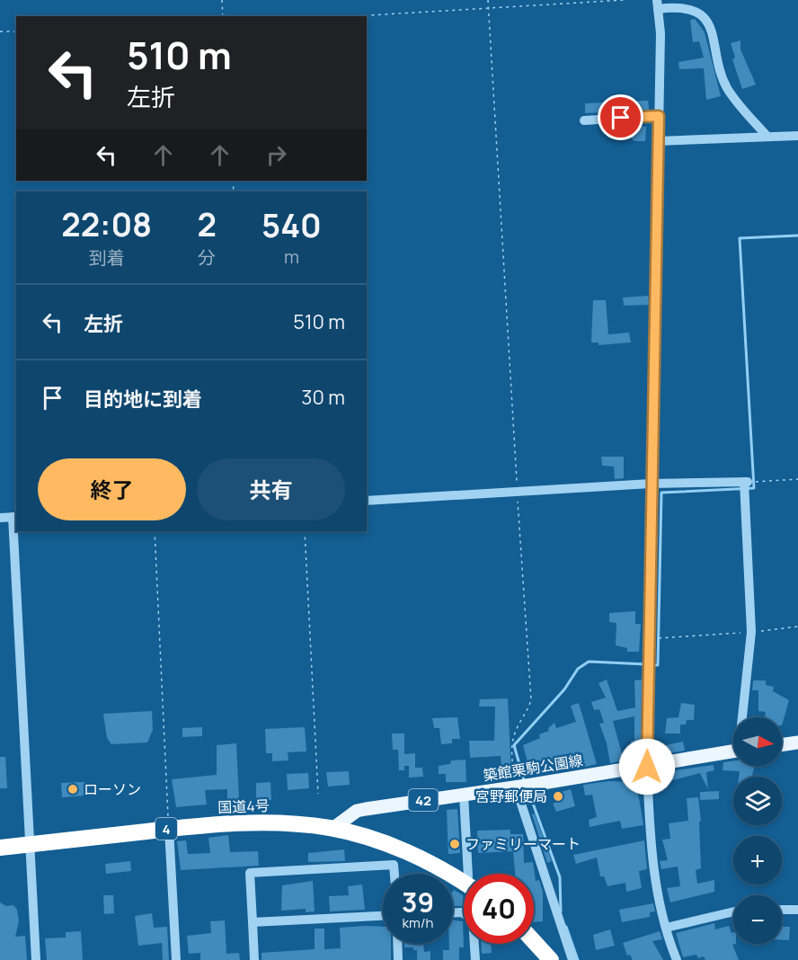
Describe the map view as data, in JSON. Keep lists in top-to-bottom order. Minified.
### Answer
{"streets":{"highway":["国道4号","4"],"main road":["築館栗駒公園線","42"]},"crossings":[["築館栗駒公園線","国道4号"]],"places":["ローソン","宮野郵便局","ファミリーマート"],"north":"right","page":{"turn":["510 m","左折"],"eta":["22:08","到着","2","分","540","m"],"list":[{"name":"左折","value":"510 m"},{"name":"目的地に到着","value":"30 m"}],"buttons":["終了","共有"],"map_buttons":["+","−"],"speed":"39 km/h","limit":"40"}}
